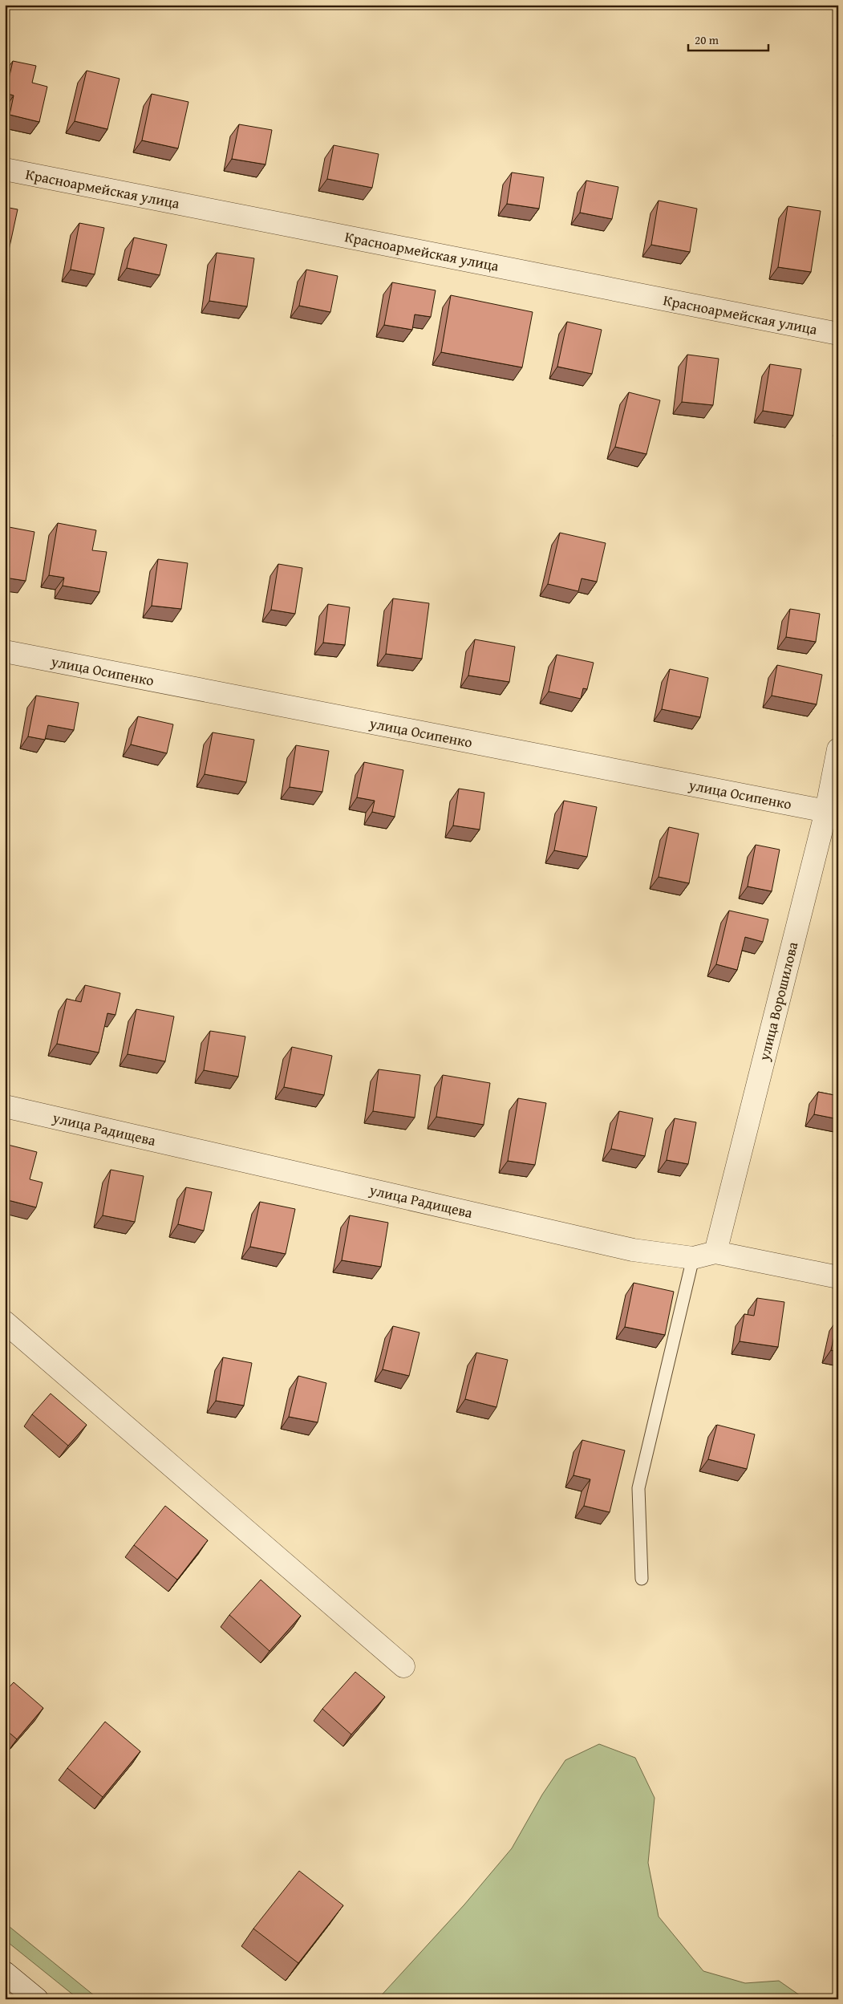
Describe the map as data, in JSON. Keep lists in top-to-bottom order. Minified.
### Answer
{"streets":{"street":["Красноармейская улица","улица Осипенко","улица Ворошилова","улица Радищева"]},"crossings":[["улица Осипенко","улица Ворошилова"],["улица Ворошилова","улица Радищева"]],"scale_bar":"20 m"}
